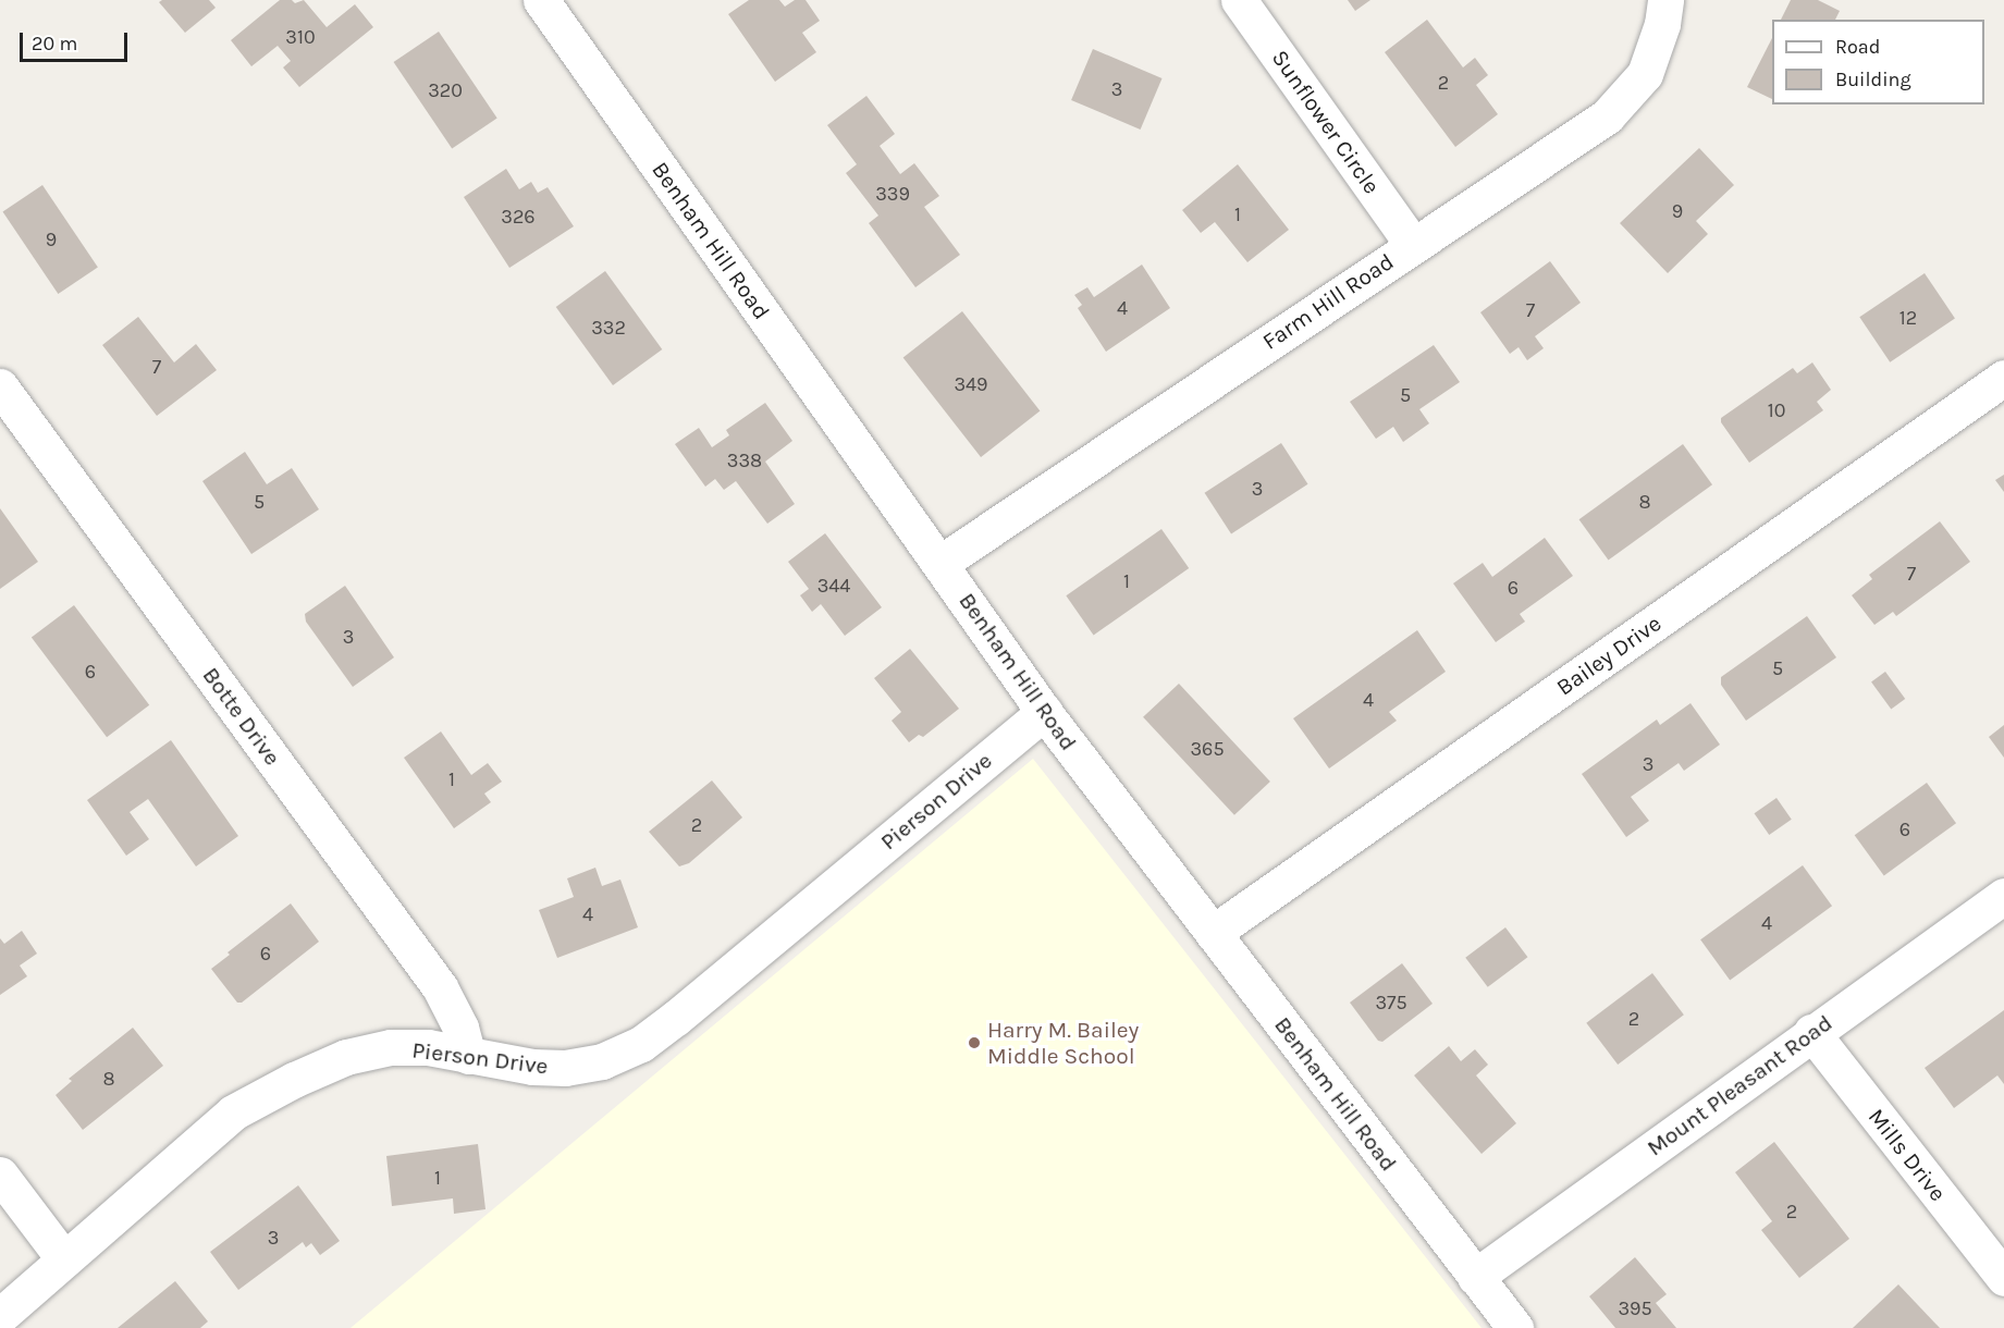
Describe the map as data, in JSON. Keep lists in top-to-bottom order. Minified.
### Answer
{"streets":{"street":["Sunflower Circle","Benham Hill Road","Farm Hill Road","Bailey Drive","Botte Drive","Pierson Drive","Mount Pleasant Road","Mills Drive"]},"crossings":[["Sunflower Circle","Farm Hill Road"],["Benham Hill Road","Farm Hill Road"],["Benham Hill Road","Bailey Drive"],["Benham Hill Road","Pierson Drive"],["Benham Hill Road","Mount Pleasant Road"],["Botte Drive","Pierson Drive"],["Mount Pleasant Road","Mills Drive"]],"places":["Harry M. Bailey Middle School"],"house_numbers":["310","2","3","320","339","9","1","326","9","4","7","12","332","7","349","5","10","338","3","5","8","7","1","344","6","3","5","6","4","365","3","1","2","6","4","4","6","375","2","8","1","2","3","395"],"legend":["Road","Building"],"scale_bar":"20 m"}
